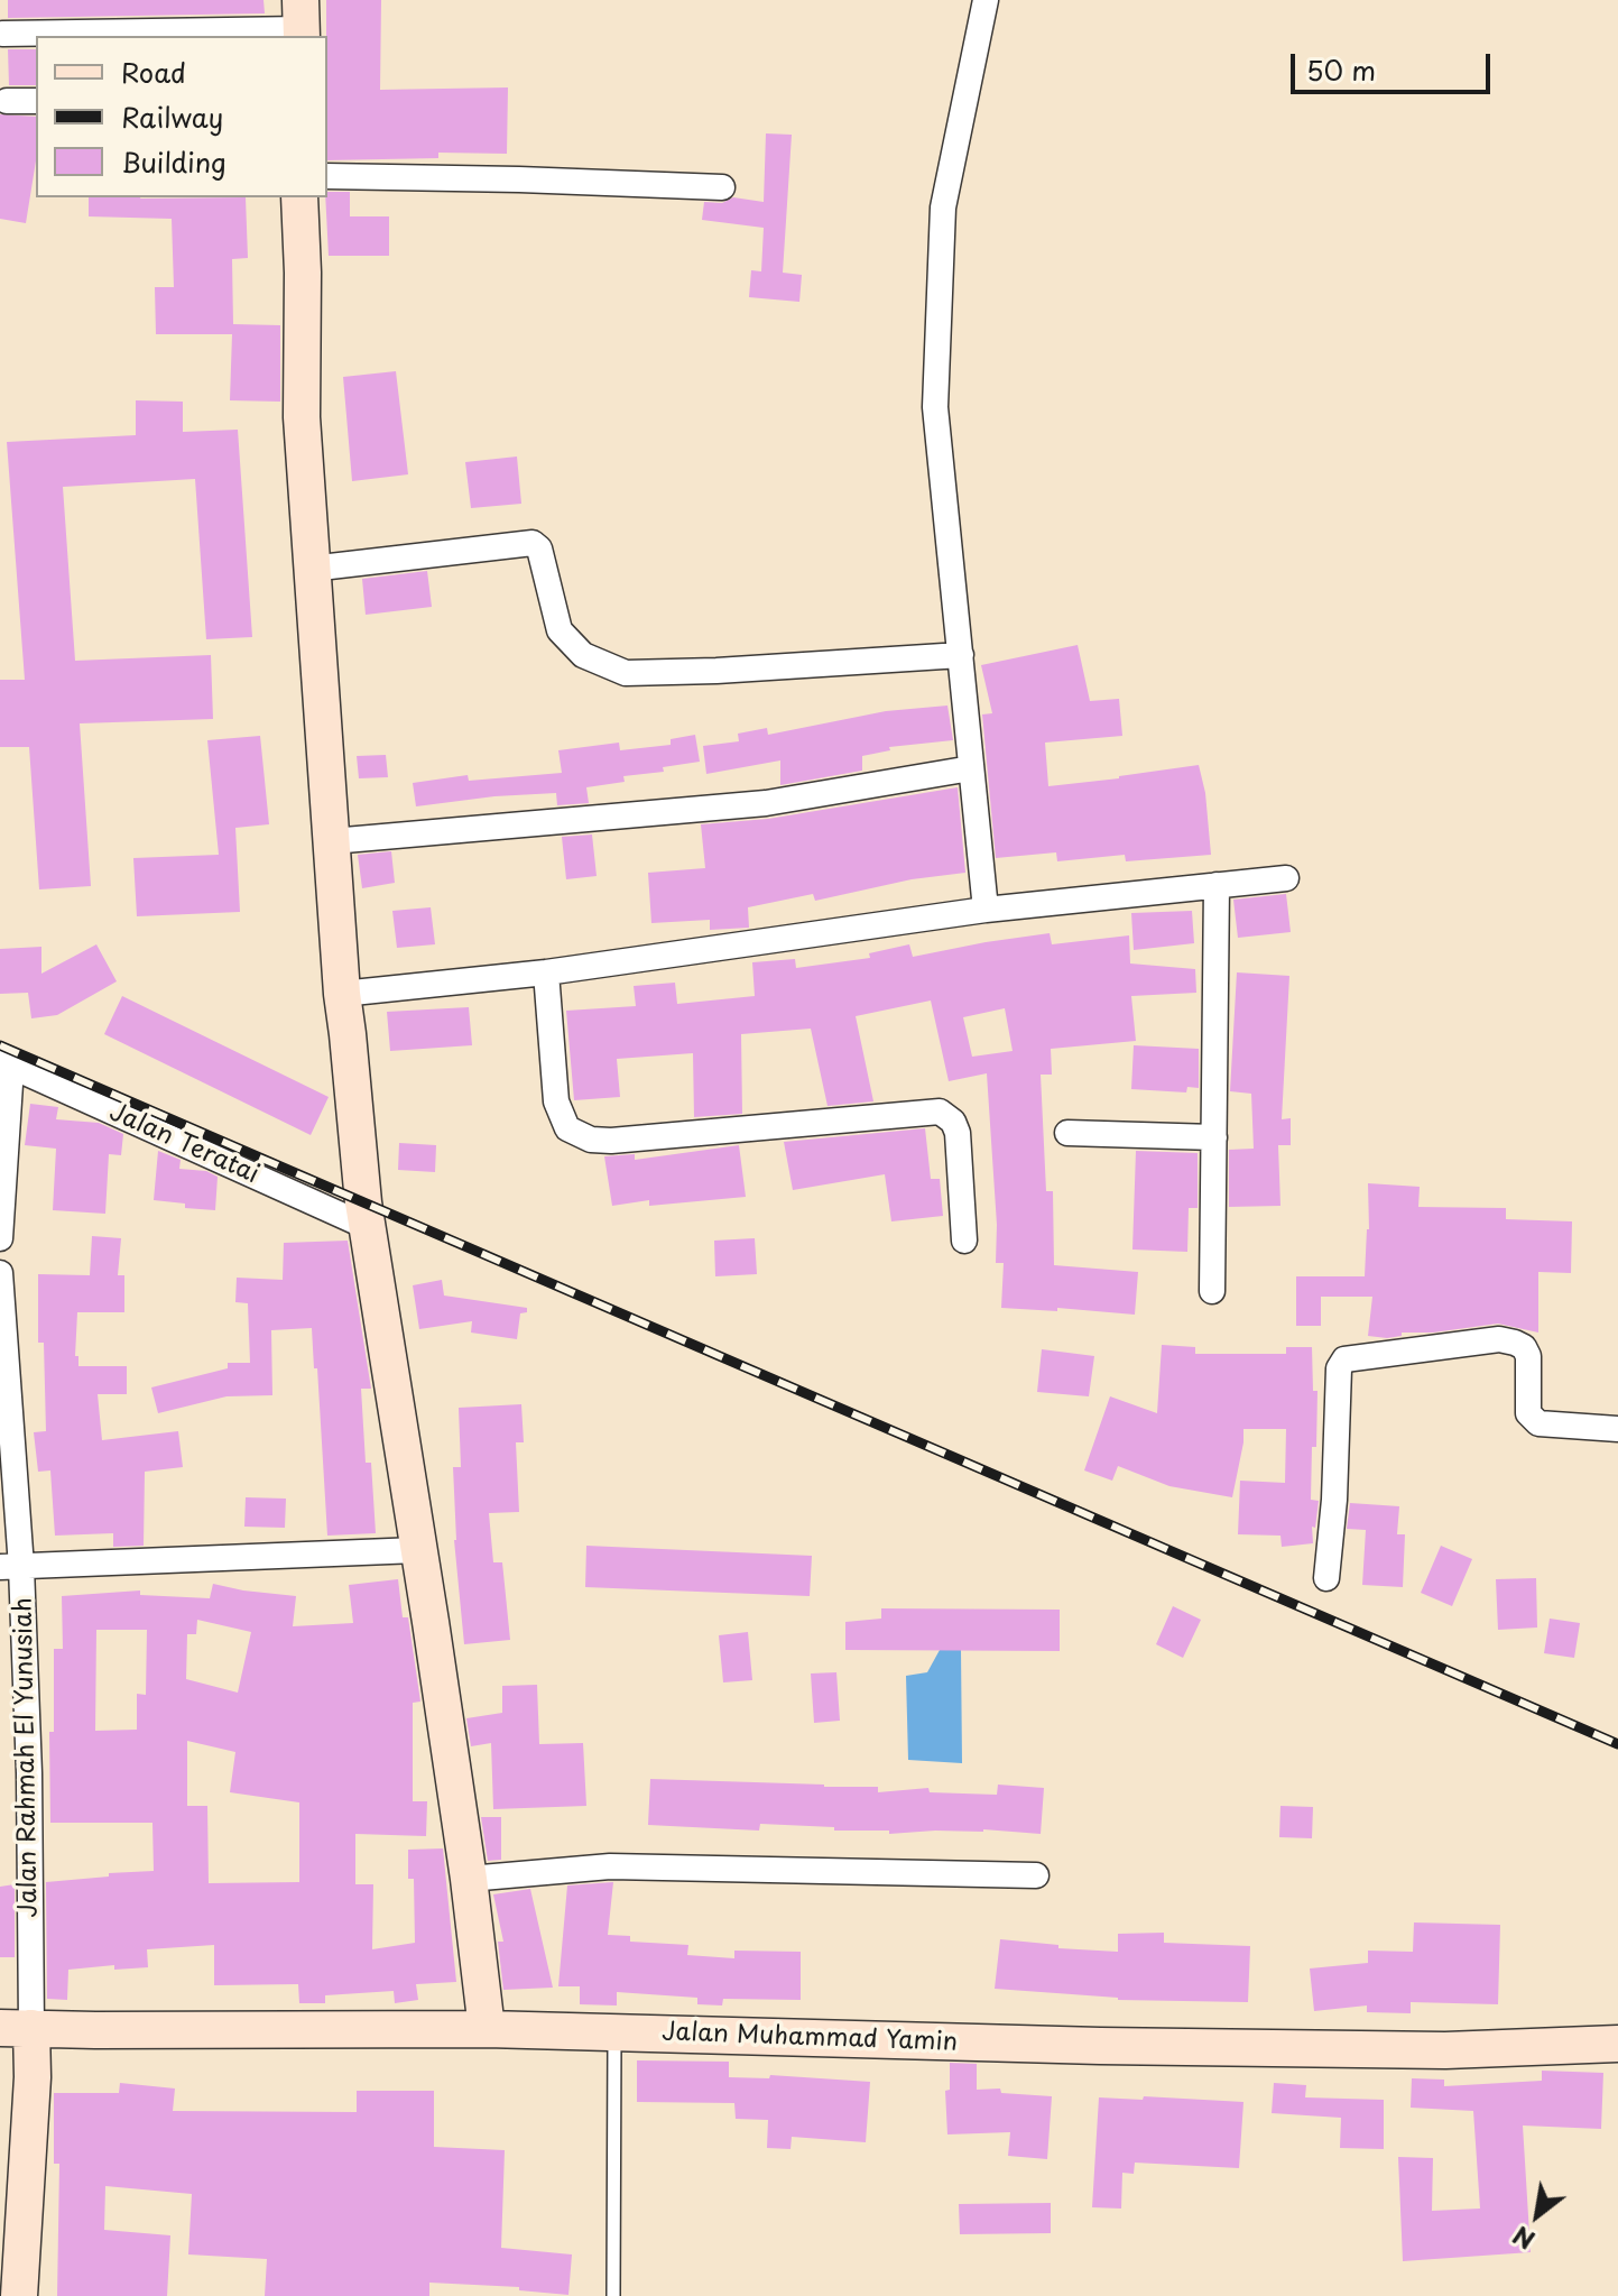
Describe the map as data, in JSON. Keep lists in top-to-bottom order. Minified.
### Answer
{"streets":{"street":["Jalan Teratai","Jalan Rahmah El Yunusiah","Jalan Muhammad Yamin"]},"crossings":[["Jalan Rahmah El Yunusiah","Jalan Muhammad Yamin"]],"legend":["Road","Railway","Building"],"scale_bar":"50 m","north":"bottom left"}
